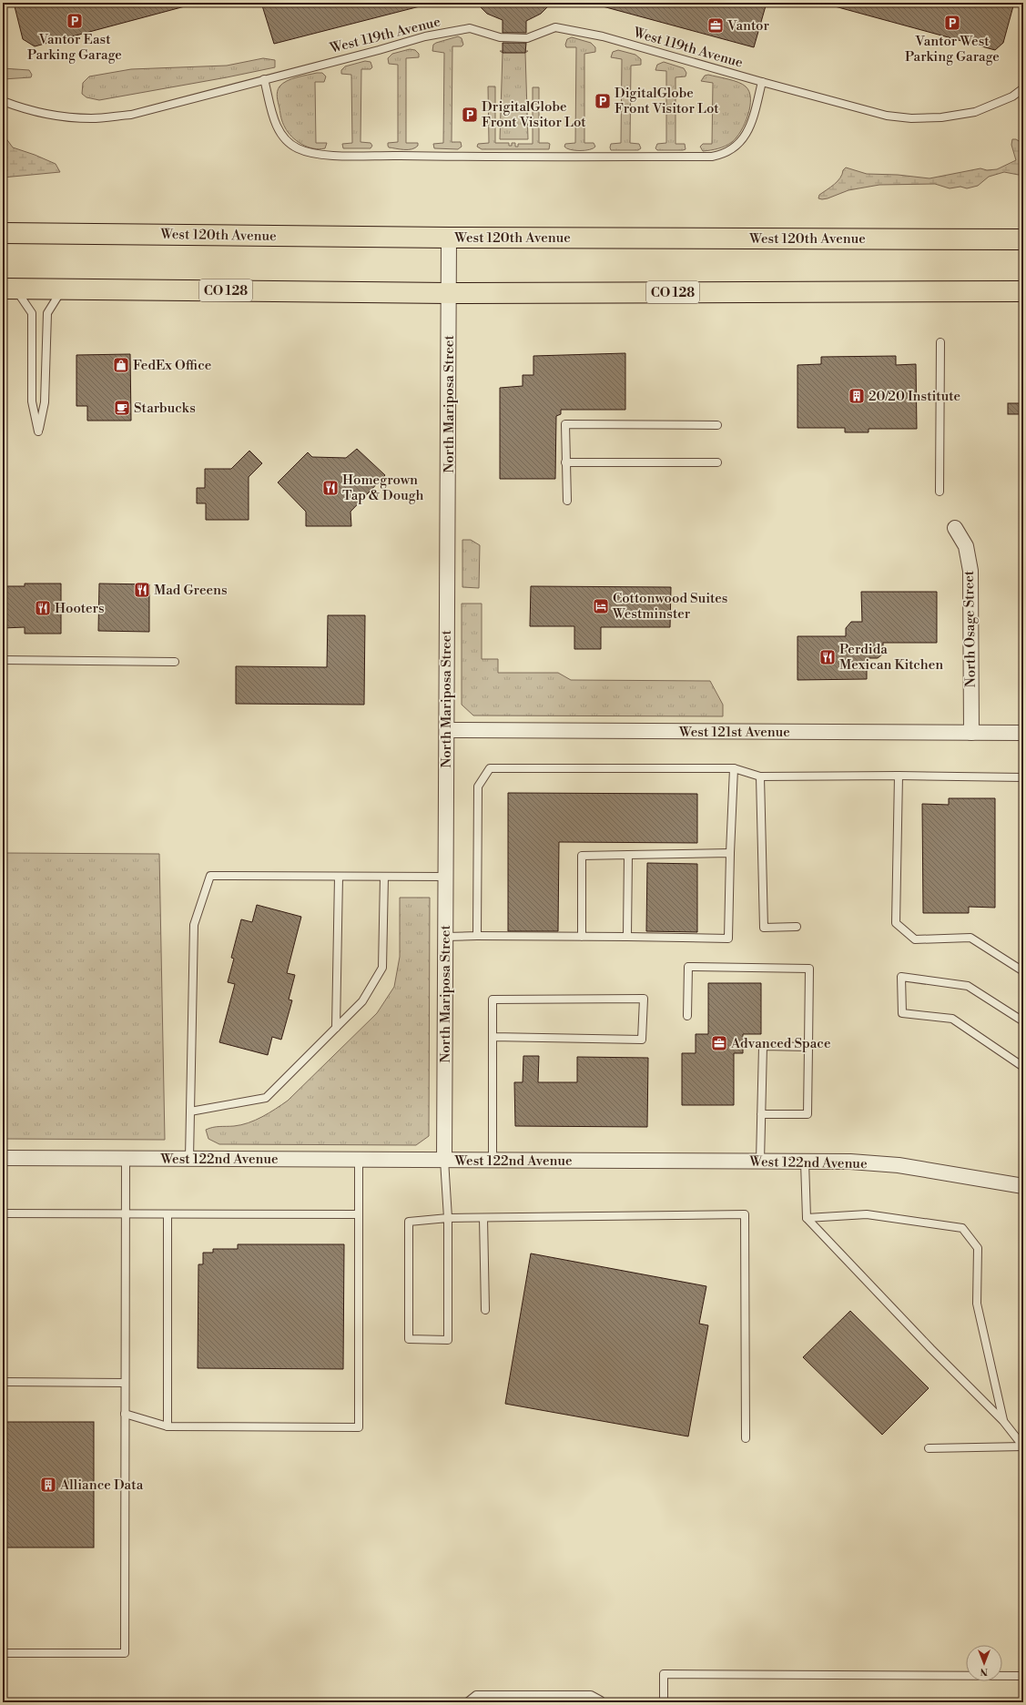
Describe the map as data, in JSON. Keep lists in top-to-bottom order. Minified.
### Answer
{"streets":{"main road":["West 120th Avenue","CO 128"],"street":["North Mariposa Street","North Osage Street","West 121st Avenue","West 122nd Avenue"],"lane":["West 119th Avenue"]},"crossings":[["West 120th Avenue","North Mariposa Street"],["CO 128","North Mariposa Street"],["North Mariposa Street","West 121st Avenue"],["North Mariposa Street","West 122nd Avenue"],["North Osage Street","West 121st Avenue"]],"places":{"parking":["Vantor East Parking Garage","Vantor West Parking Garage","DigitalGlobe Front Visitor Lot","DrigitalGlobe Front Visitor Lot"],"office":["Vantor","Advanced Space"],"shop":["FedEx Office"],"building":["20/20 Institute","Alliance Data"],"cafe":["Starbucks"],"restaurant":["Homegrown Tap & Dough","Mad Greens","Hooters","Perdida Mexican Kitchen"],"hotel":["Cottonwood Suites Westminster"]},"north":"bottom"}
